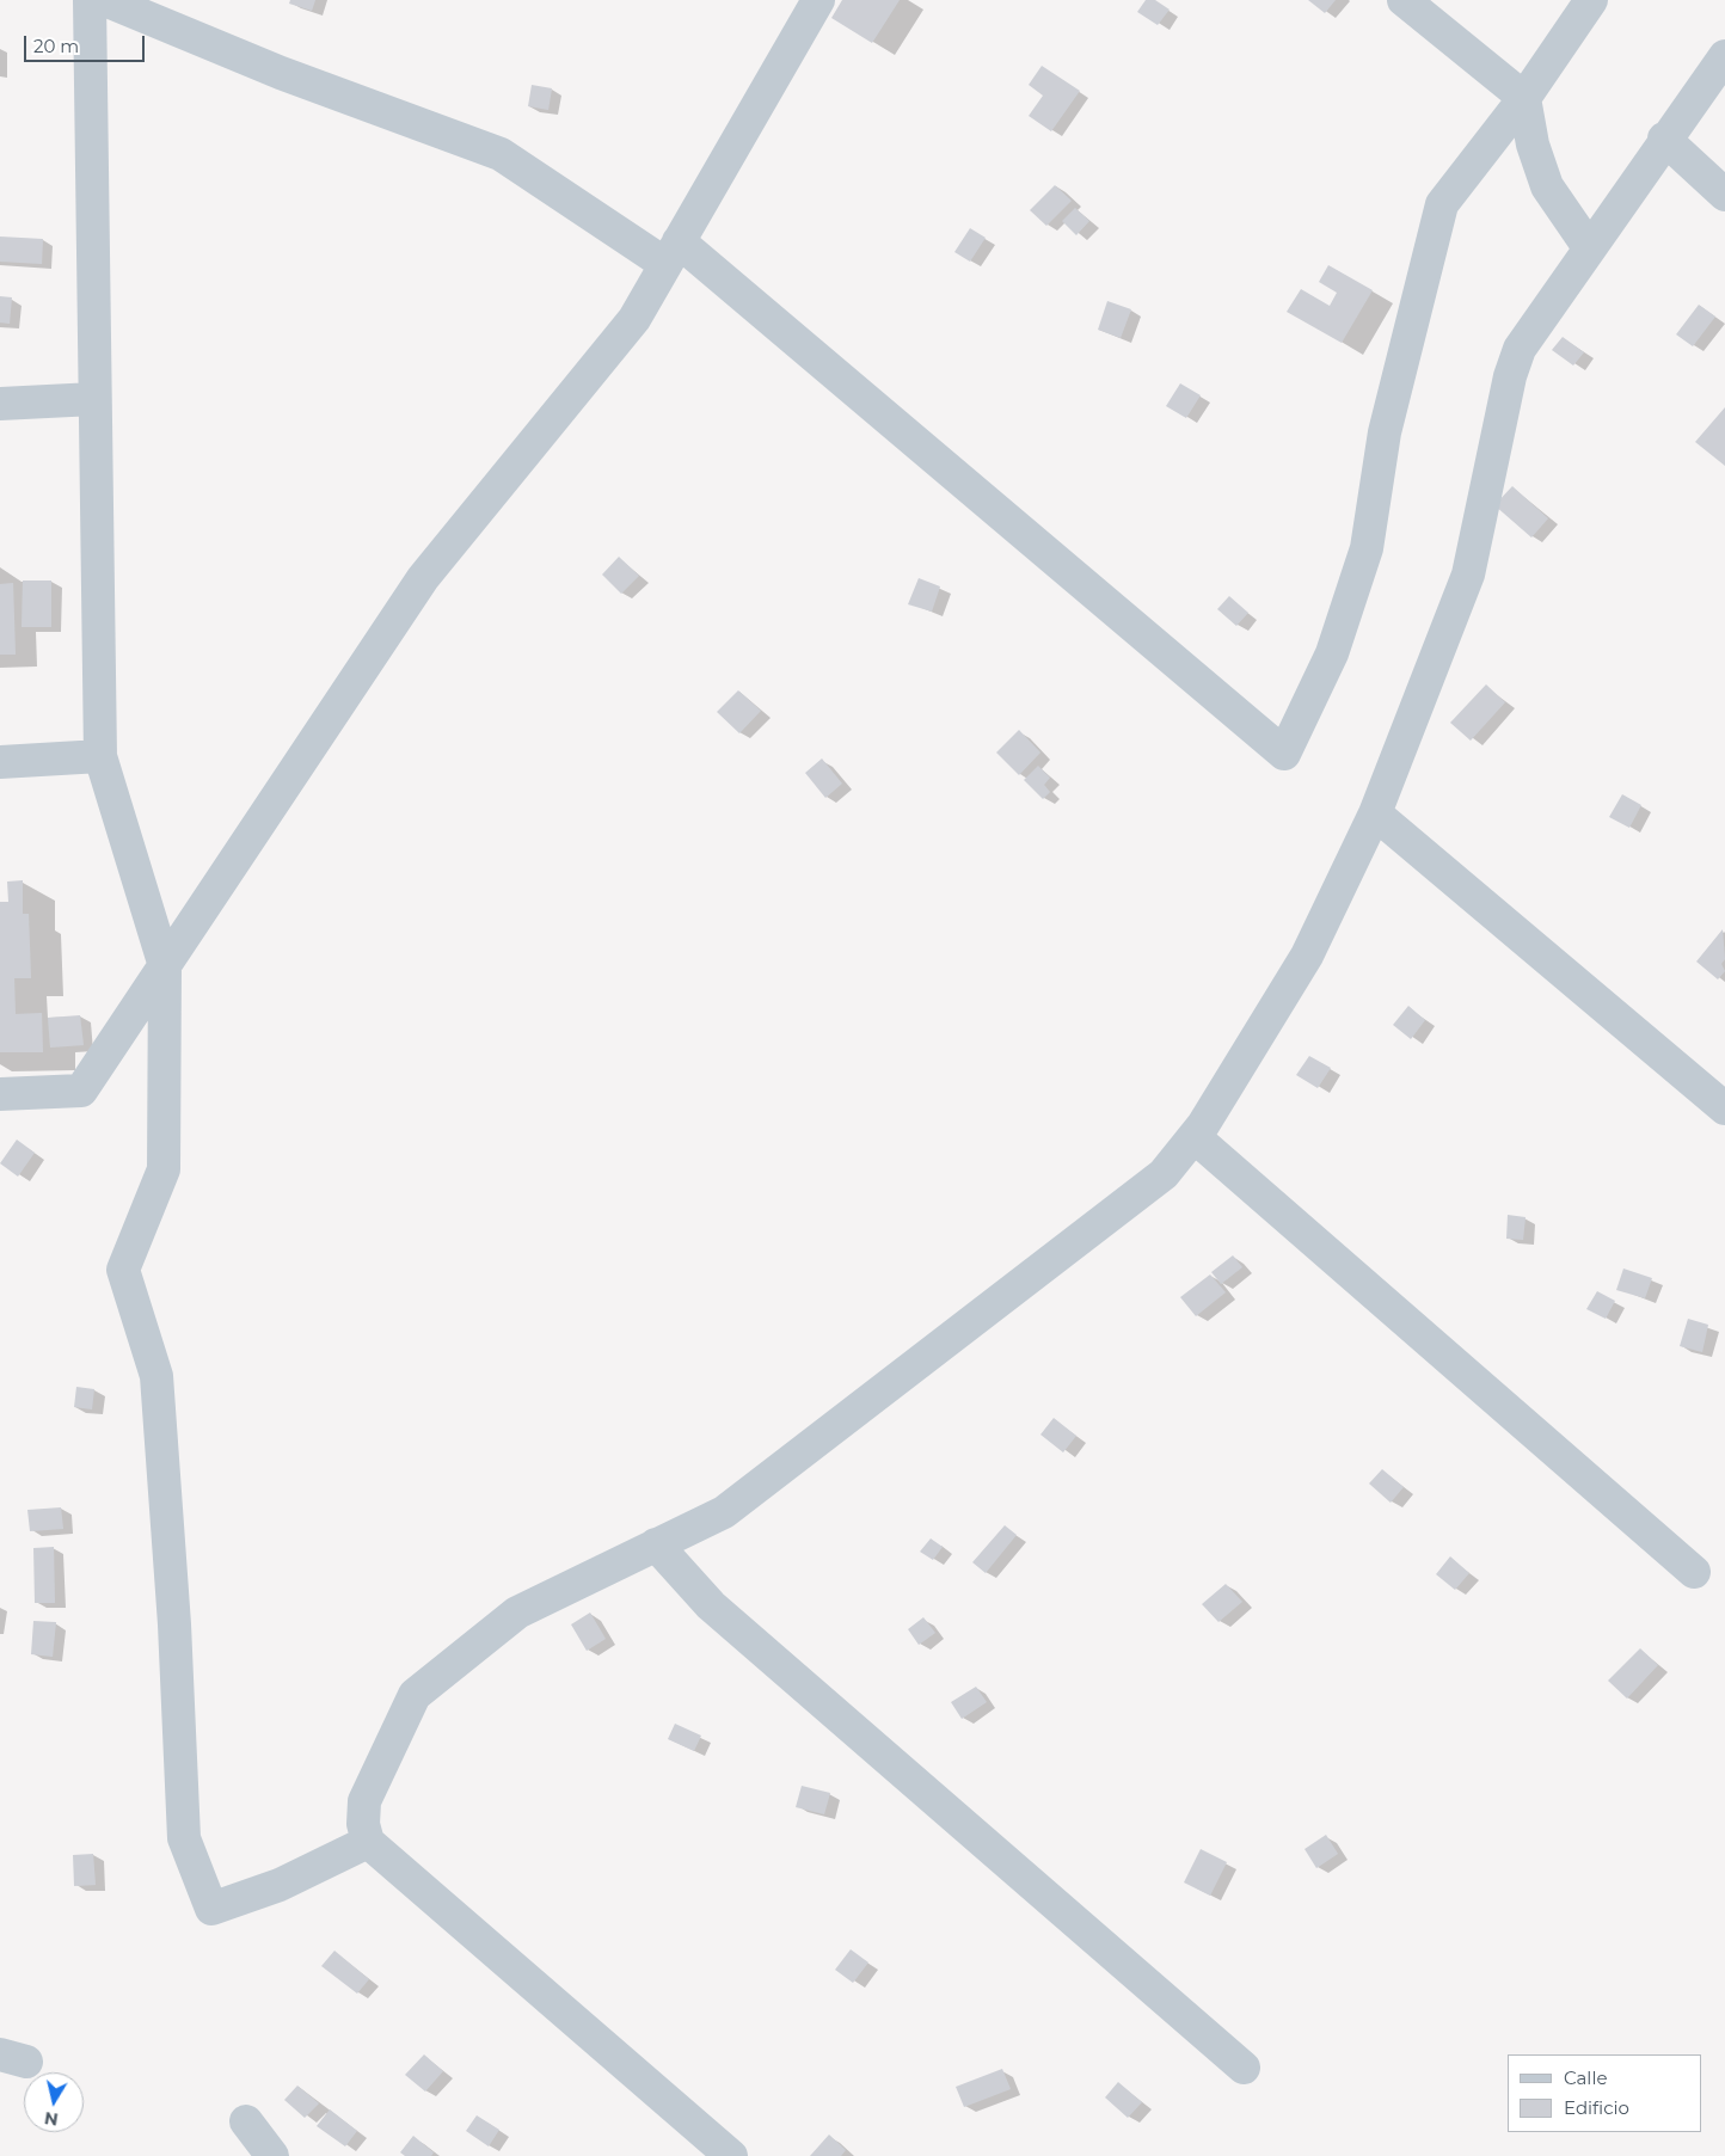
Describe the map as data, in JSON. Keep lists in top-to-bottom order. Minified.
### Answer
{"legend":["Calle","Edificio"],"scale_bar":"20 m","north":"bottom"}
